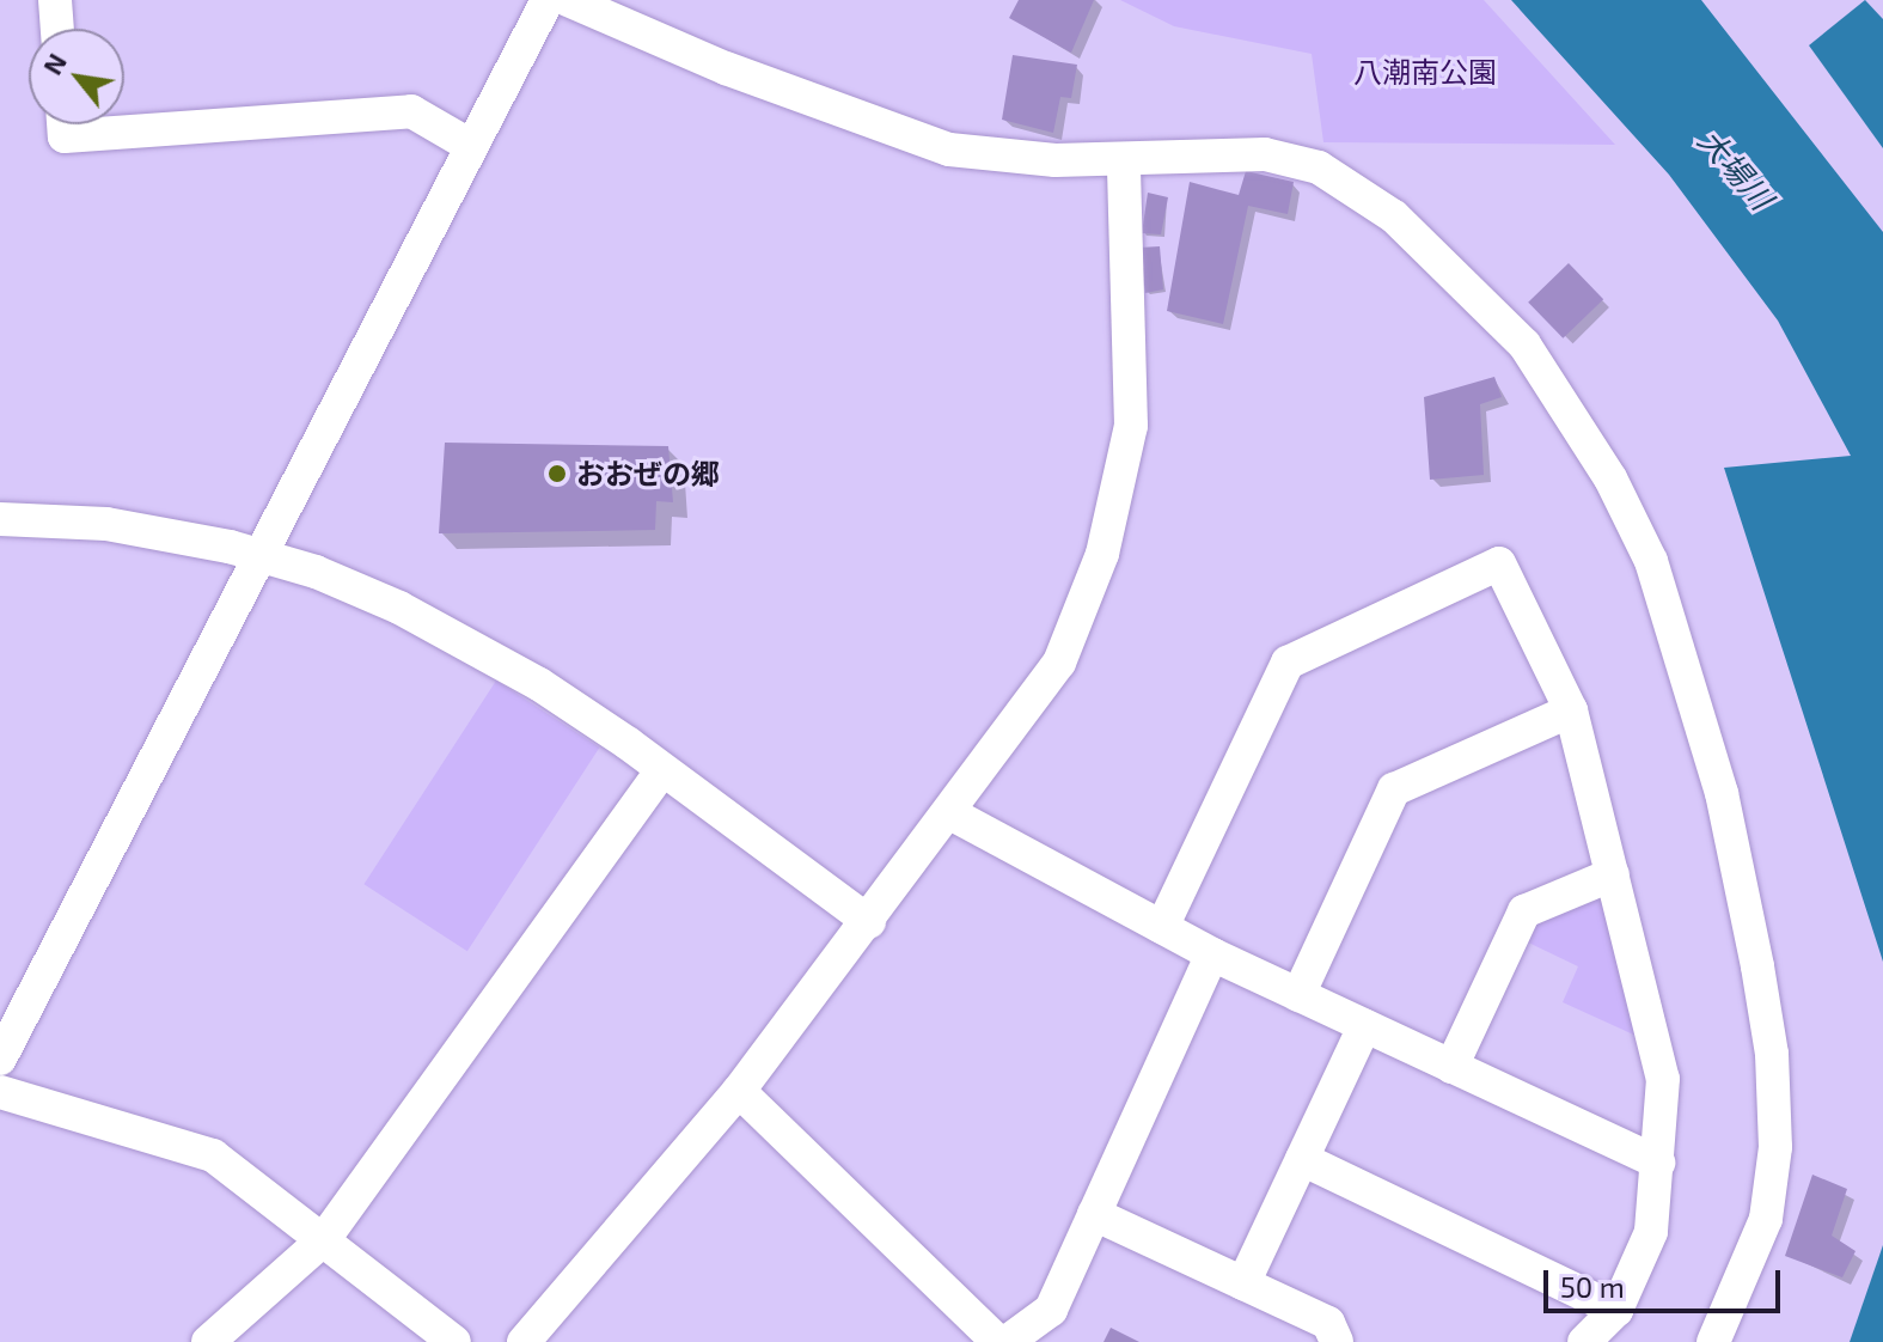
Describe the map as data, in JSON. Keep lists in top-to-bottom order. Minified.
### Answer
{"water":["大場川"],"parks":["八潮南公園"],"places":["おおぜの郷"],"scale_bar":"50 m","north":"top left"}
